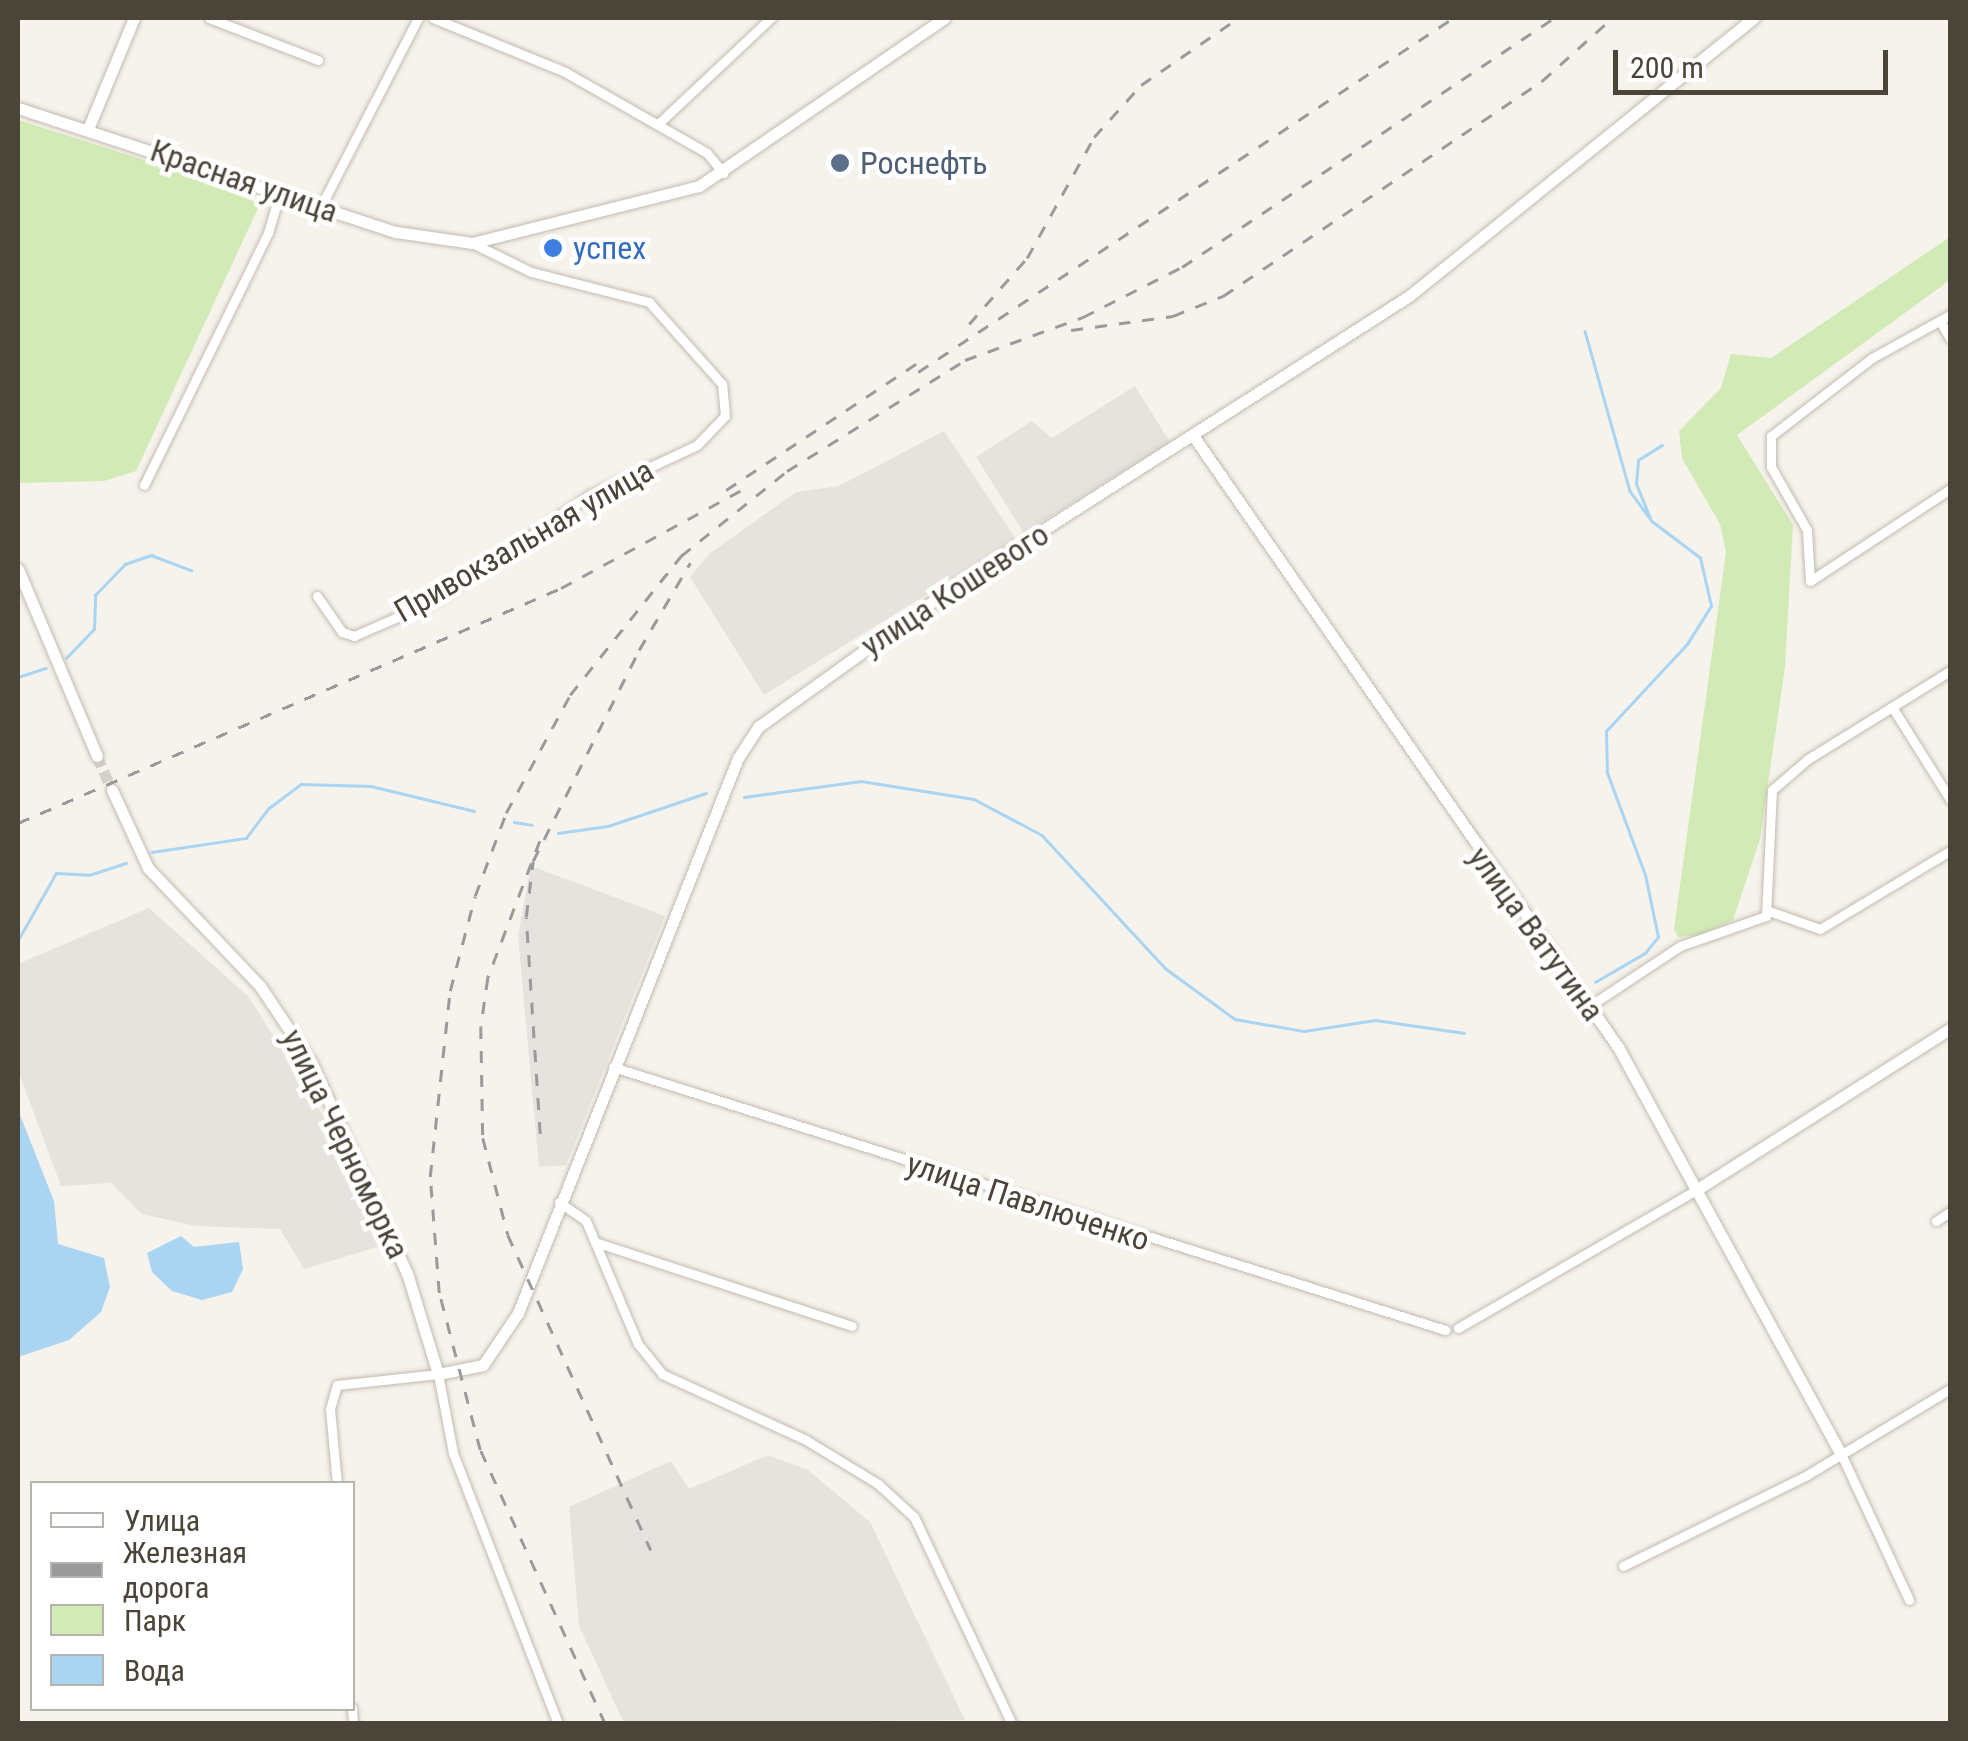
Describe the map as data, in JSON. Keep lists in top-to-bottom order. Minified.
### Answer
{"streets":{"street":["Красная улица","Привокзальная улица","улица Кошевого","улица Ватутина","улица Черноморка","улица Павлюченко"]},"crossings":[["Красная улица","Привокзальная улица"],["улица Кошевого","улица Ватутина"],["улица Кошевого","улица Черноморка"],["улица Кошевого","улица Павлюченко"]],"places":["Роснефть","успех"],"legend":["Улица","Железная дорога","Парк","Вода"],"scale_bar":"200 m"}
